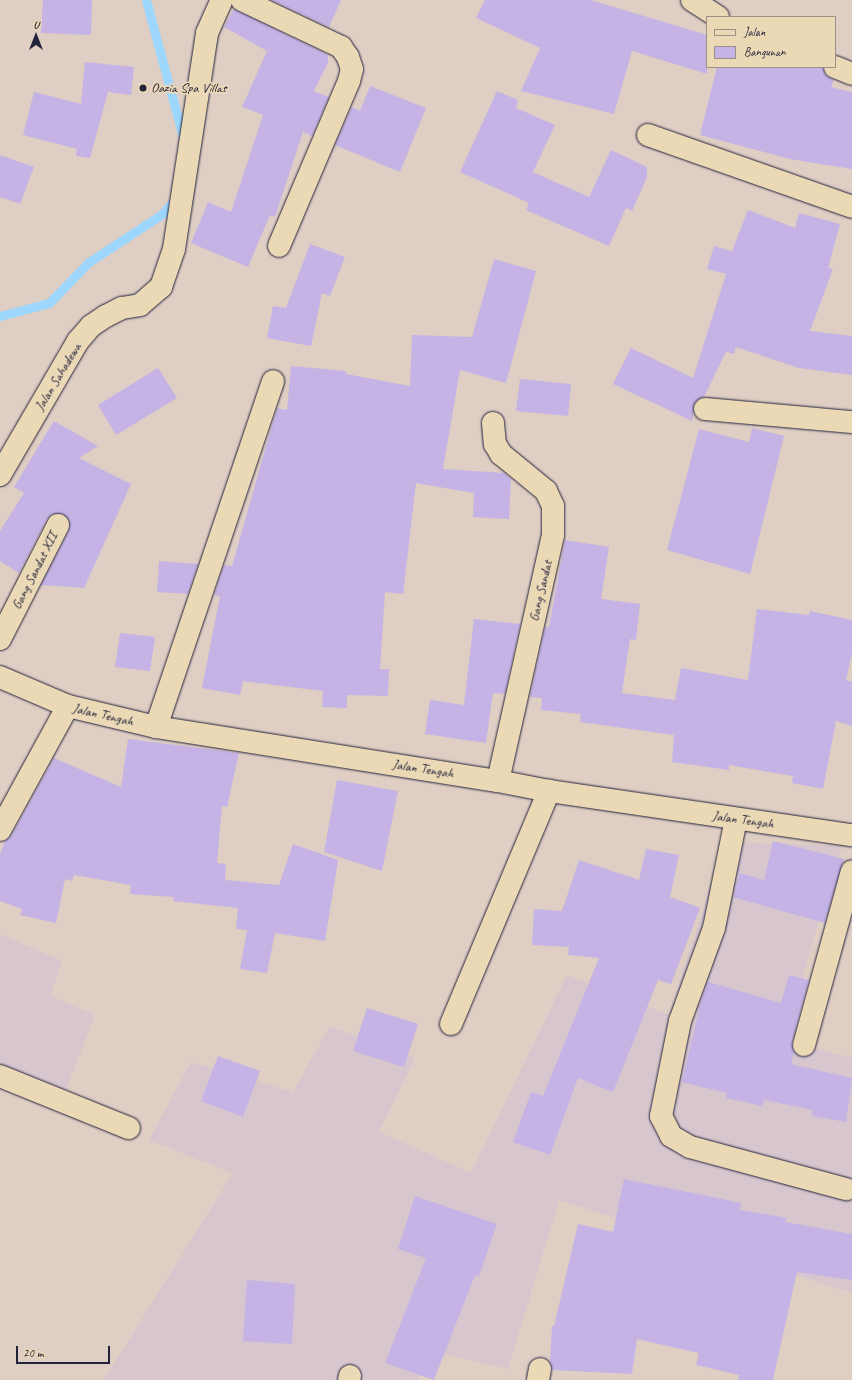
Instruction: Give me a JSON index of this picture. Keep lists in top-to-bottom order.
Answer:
{
  "streets": {
    "street": [
      "Jalan Sahadewa",
      "Gang Sandat XII",
      "Gang Sandat",
      "Jalan Tengah"
    ]
  },
  "crossings": [
    ["Gang Sandat", "Jalan Tengah"]
  ],
  "places": ["Oazia Spa Villas"],
  "legend": ["Jalan", "Bangunan"],
  "scale_bar": "20 m",
  "north": "top"
}
